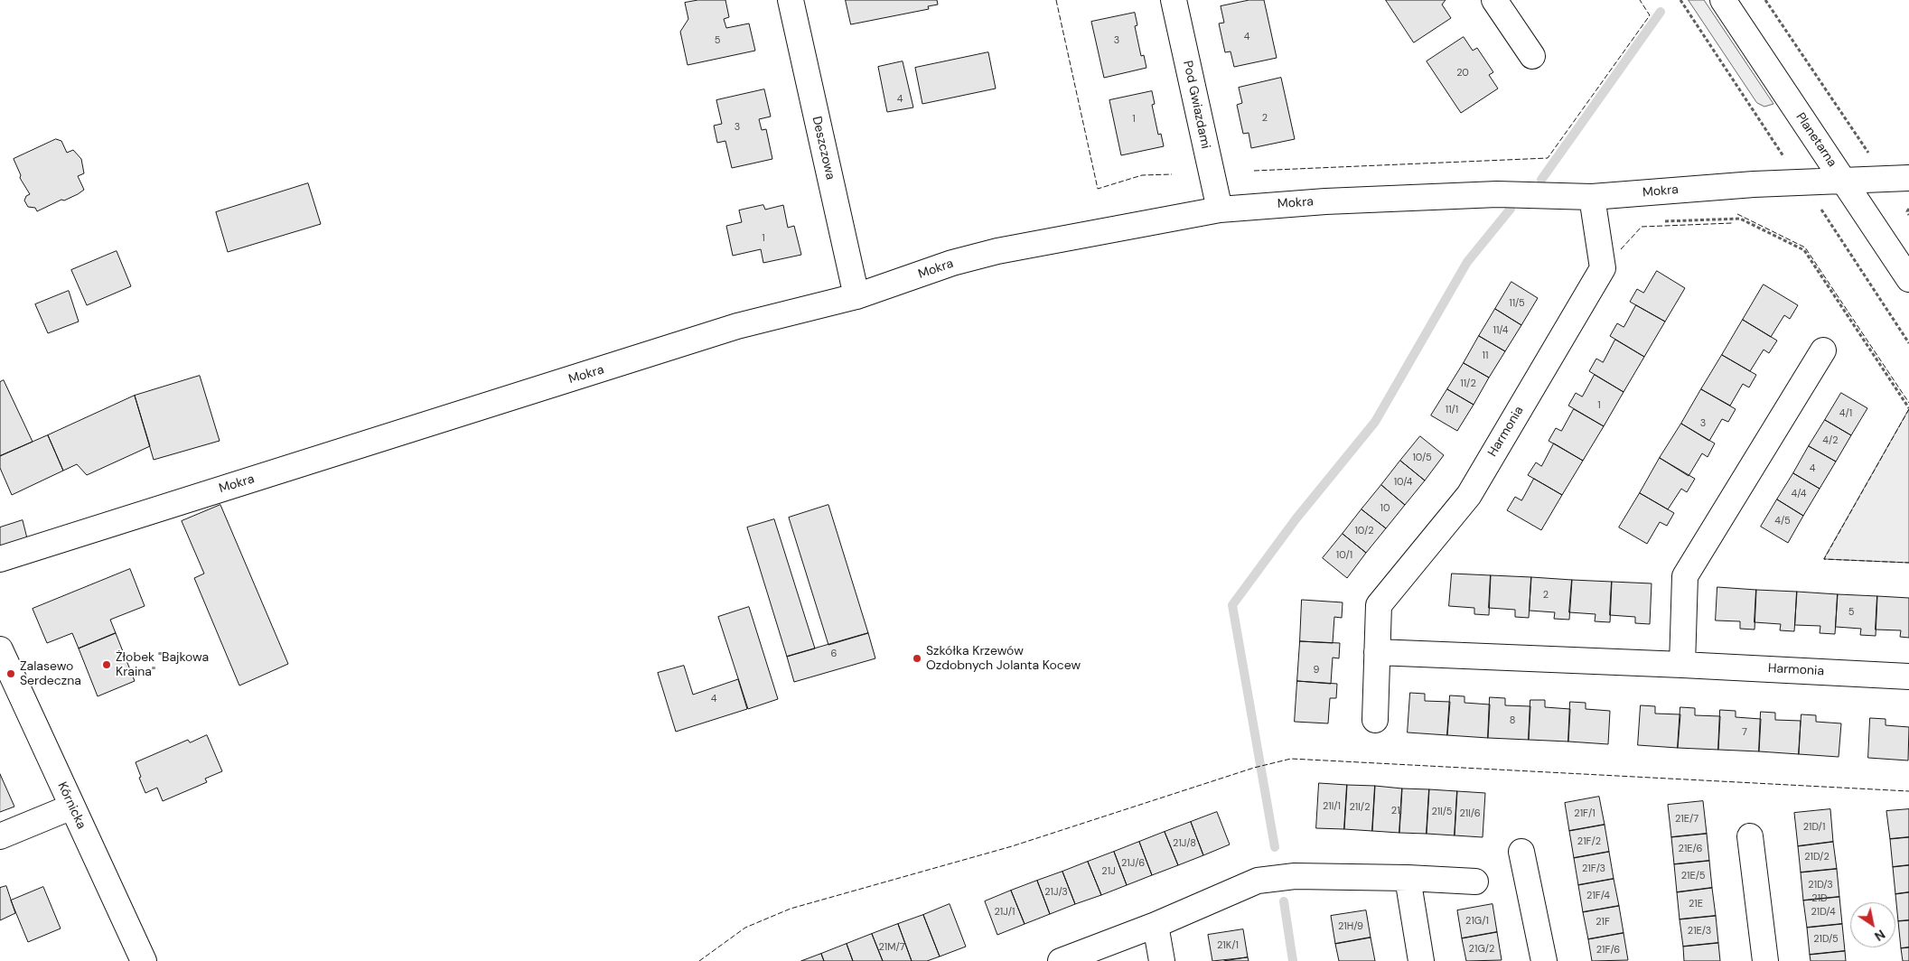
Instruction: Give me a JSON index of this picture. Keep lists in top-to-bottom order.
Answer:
{
  "streets": {
    "street": [
      "Pod Gwiazdami",
      "Planetarna",
      "Deszczowa",
      "Mokra",
      "Harmonia",
      "Kórnicka"
    ]
  },
  "crossings": [
    ["Pod Gwiazdami", "Mokra"],
    ["Planetarna", "Mokra"],
    ["Deszczowa", "Mokra"],
    ["Mokra", "Harmonia"]
  ],
  "places": ["Szkółka Krzewów Ozdobnych Jolanta Kocew", "Żłobek \"Bajkowa Kraina\"", "Zalasewo Serdeczna"],
  "house_numbers": [
    "4",
    "5",
    "3",
    "20",
    "4",
    "2",
    "1",
    "3",
    "1",
    "11/5",
    "11/4",
    "11",
    "11/2",
    "1",
    "11/1",
    "4/1",
    "3",
    "4/2",
    "10/5",
    "4",
    "10/4",
    "4/4",
    "10",
    "4/5",
    "10/2",
    "10/1",
    "2",
    "5",
    "6",
    "9",
    "4",
    "8",
    "7",
    "21I/1",
    "21I/2",
    "21I",
    "21I/5",
    "21I/6",
    "21F/1",
    "21E/7",
    "21D/1",
    "21F/2",
    "21J/8",
    "21E/6",
    "21D/2",
    "21J/6",
    "21F/3",
    "21J",
    "21E/5",
    "21D/3",
    "21J/3",
    "21F/4",
    "21D",
    "21E",
    "21J/1",
    "21D/4",
    "21G/1",
    "21F",
    "21H/9",
    "21E/3",
    "21D/5",
    "21K/1",
    "21M/7",
    "21G/2",
    "21F/6"
  ],
  "north": "bottom right"
}
